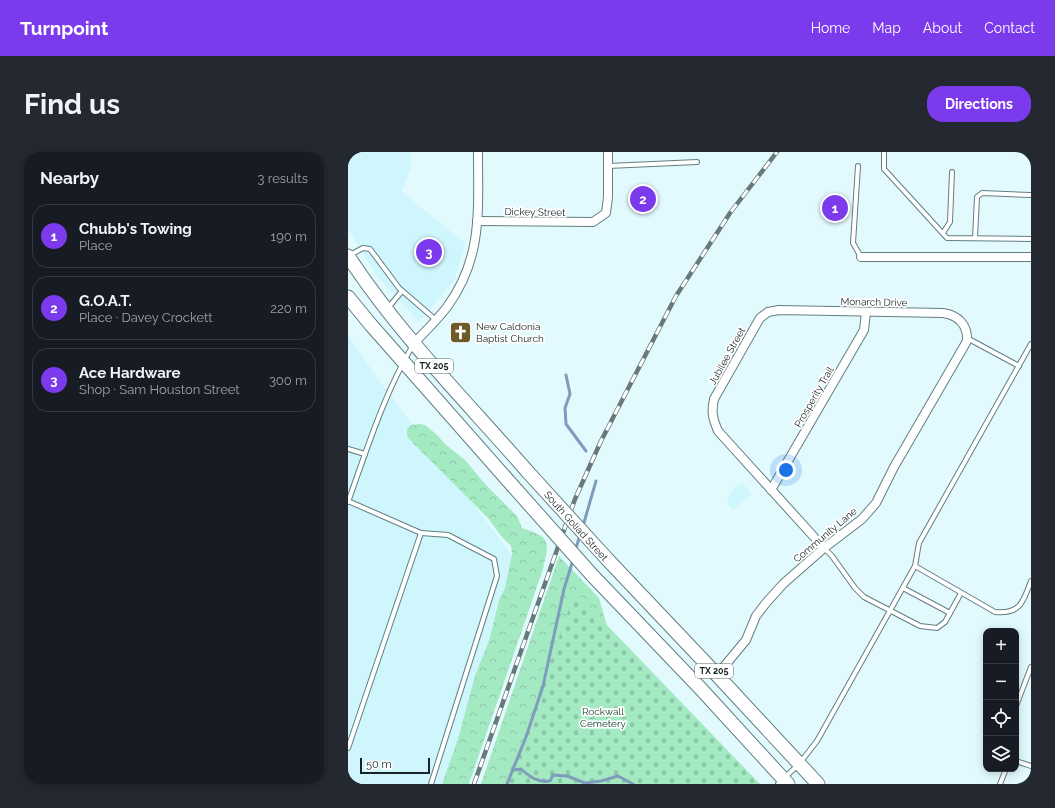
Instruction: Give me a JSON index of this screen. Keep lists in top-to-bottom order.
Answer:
{
  "streets": {
    "main road": ["TX 205", "South Goliad Street"],
    "street": [
      "Dickey Street",
      "Monarch Drive",
      "Jubilee Street",
      "Prosperity Trail",
      "Community Lane"
    ]
  },
  "crossings": [
    ["Monarch Drive", "Jubilee Street"],
    ["Monarch Drive", "Prosperity Trail"],
    ["Monarch Drive", "Community Lane"],
    ["Jubilee Street", "Prosperity Trail"],
    ["South Goliad Street", "Community Lane"]
  ],
  "parks": ["Rockwall Cemetery"],
  "places": {
    "church": ["New Caldonia Baptist Church"]
  },
  "scale_bar": "50 m",
  "page": {
    "header": "Turnpoint",
    "nav": [
      "Home",
      "Map",
      "About",
      "Contact"
    ],
    "buttons": "Directions",
    "title": "Find us",
    "heading": ["Nearby", "3 results"],
    "pins": ["2", "1", "3"],
    "list": [
      {
        "mark": "1",
        "name": "Chubb's Towing",
        "note": "Place",
        "value": "190 m"
      },
      {
        "mark": "2",
        "name": "G.O.A.T.",
        "note": "Place · Davey Crockett",
        "value": "220 m"
      },
      {
        "mark": "3",
        "name": "Ace Hardware",
        "note": "Shop · Sam Houston Street",
        "value": "300 m"
      }
    ],
    "map_buttons": ["+", "−"],
    "scale": "50 m"
  }
}
